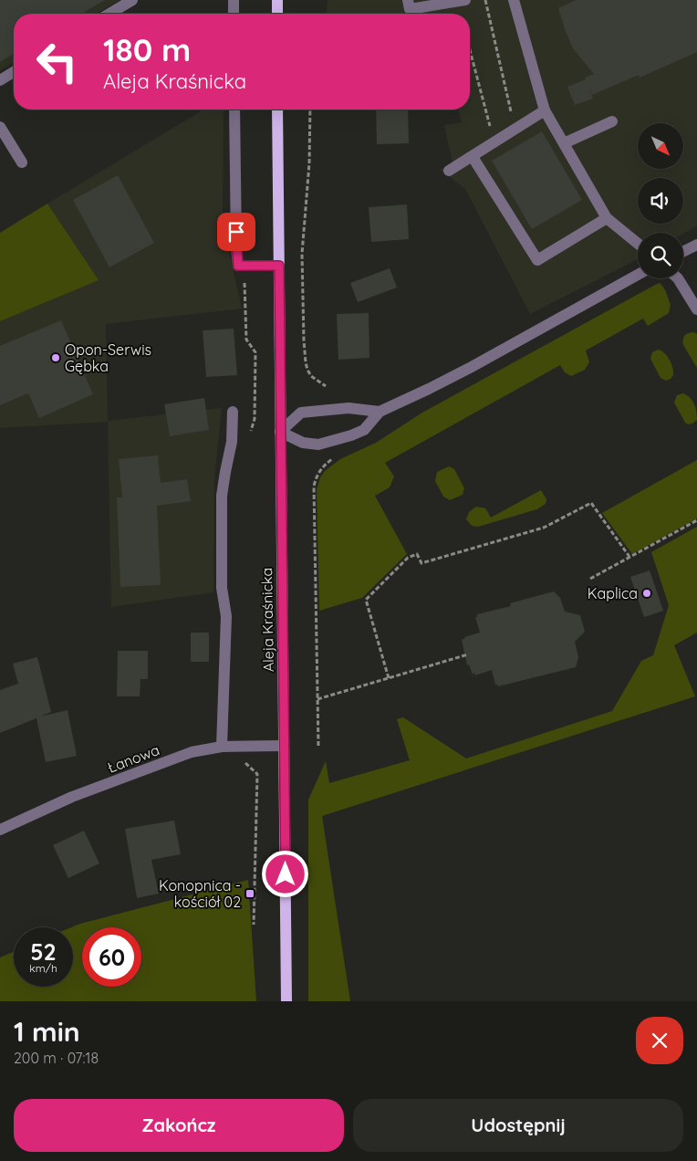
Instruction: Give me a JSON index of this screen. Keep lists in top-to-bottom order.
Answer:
{
  "streets": {
    "main road": ["Aleja Kraśnicka"],
    "street": ["Łanowa"]
  },
  "crossings": [
    ["Aleja Kraśnicka", "Łanowa"]
  ],
  "places": {
    "other": ["Opon-Serwis Gębka", "Kaplica"],
    "transit": ["Konopnica - kościół 02"]
  },
  "north": "bottom right",
  "page": {
    "turn": ["180 m", "Aleja Kraśnicka"],
    "speed": "52 km/h",
    "limit": "60",
    "heading": ["1 min", "200 m · 07:18"],
    "buttons": ["Zakończ", "Udostępnij"]
  }
}
